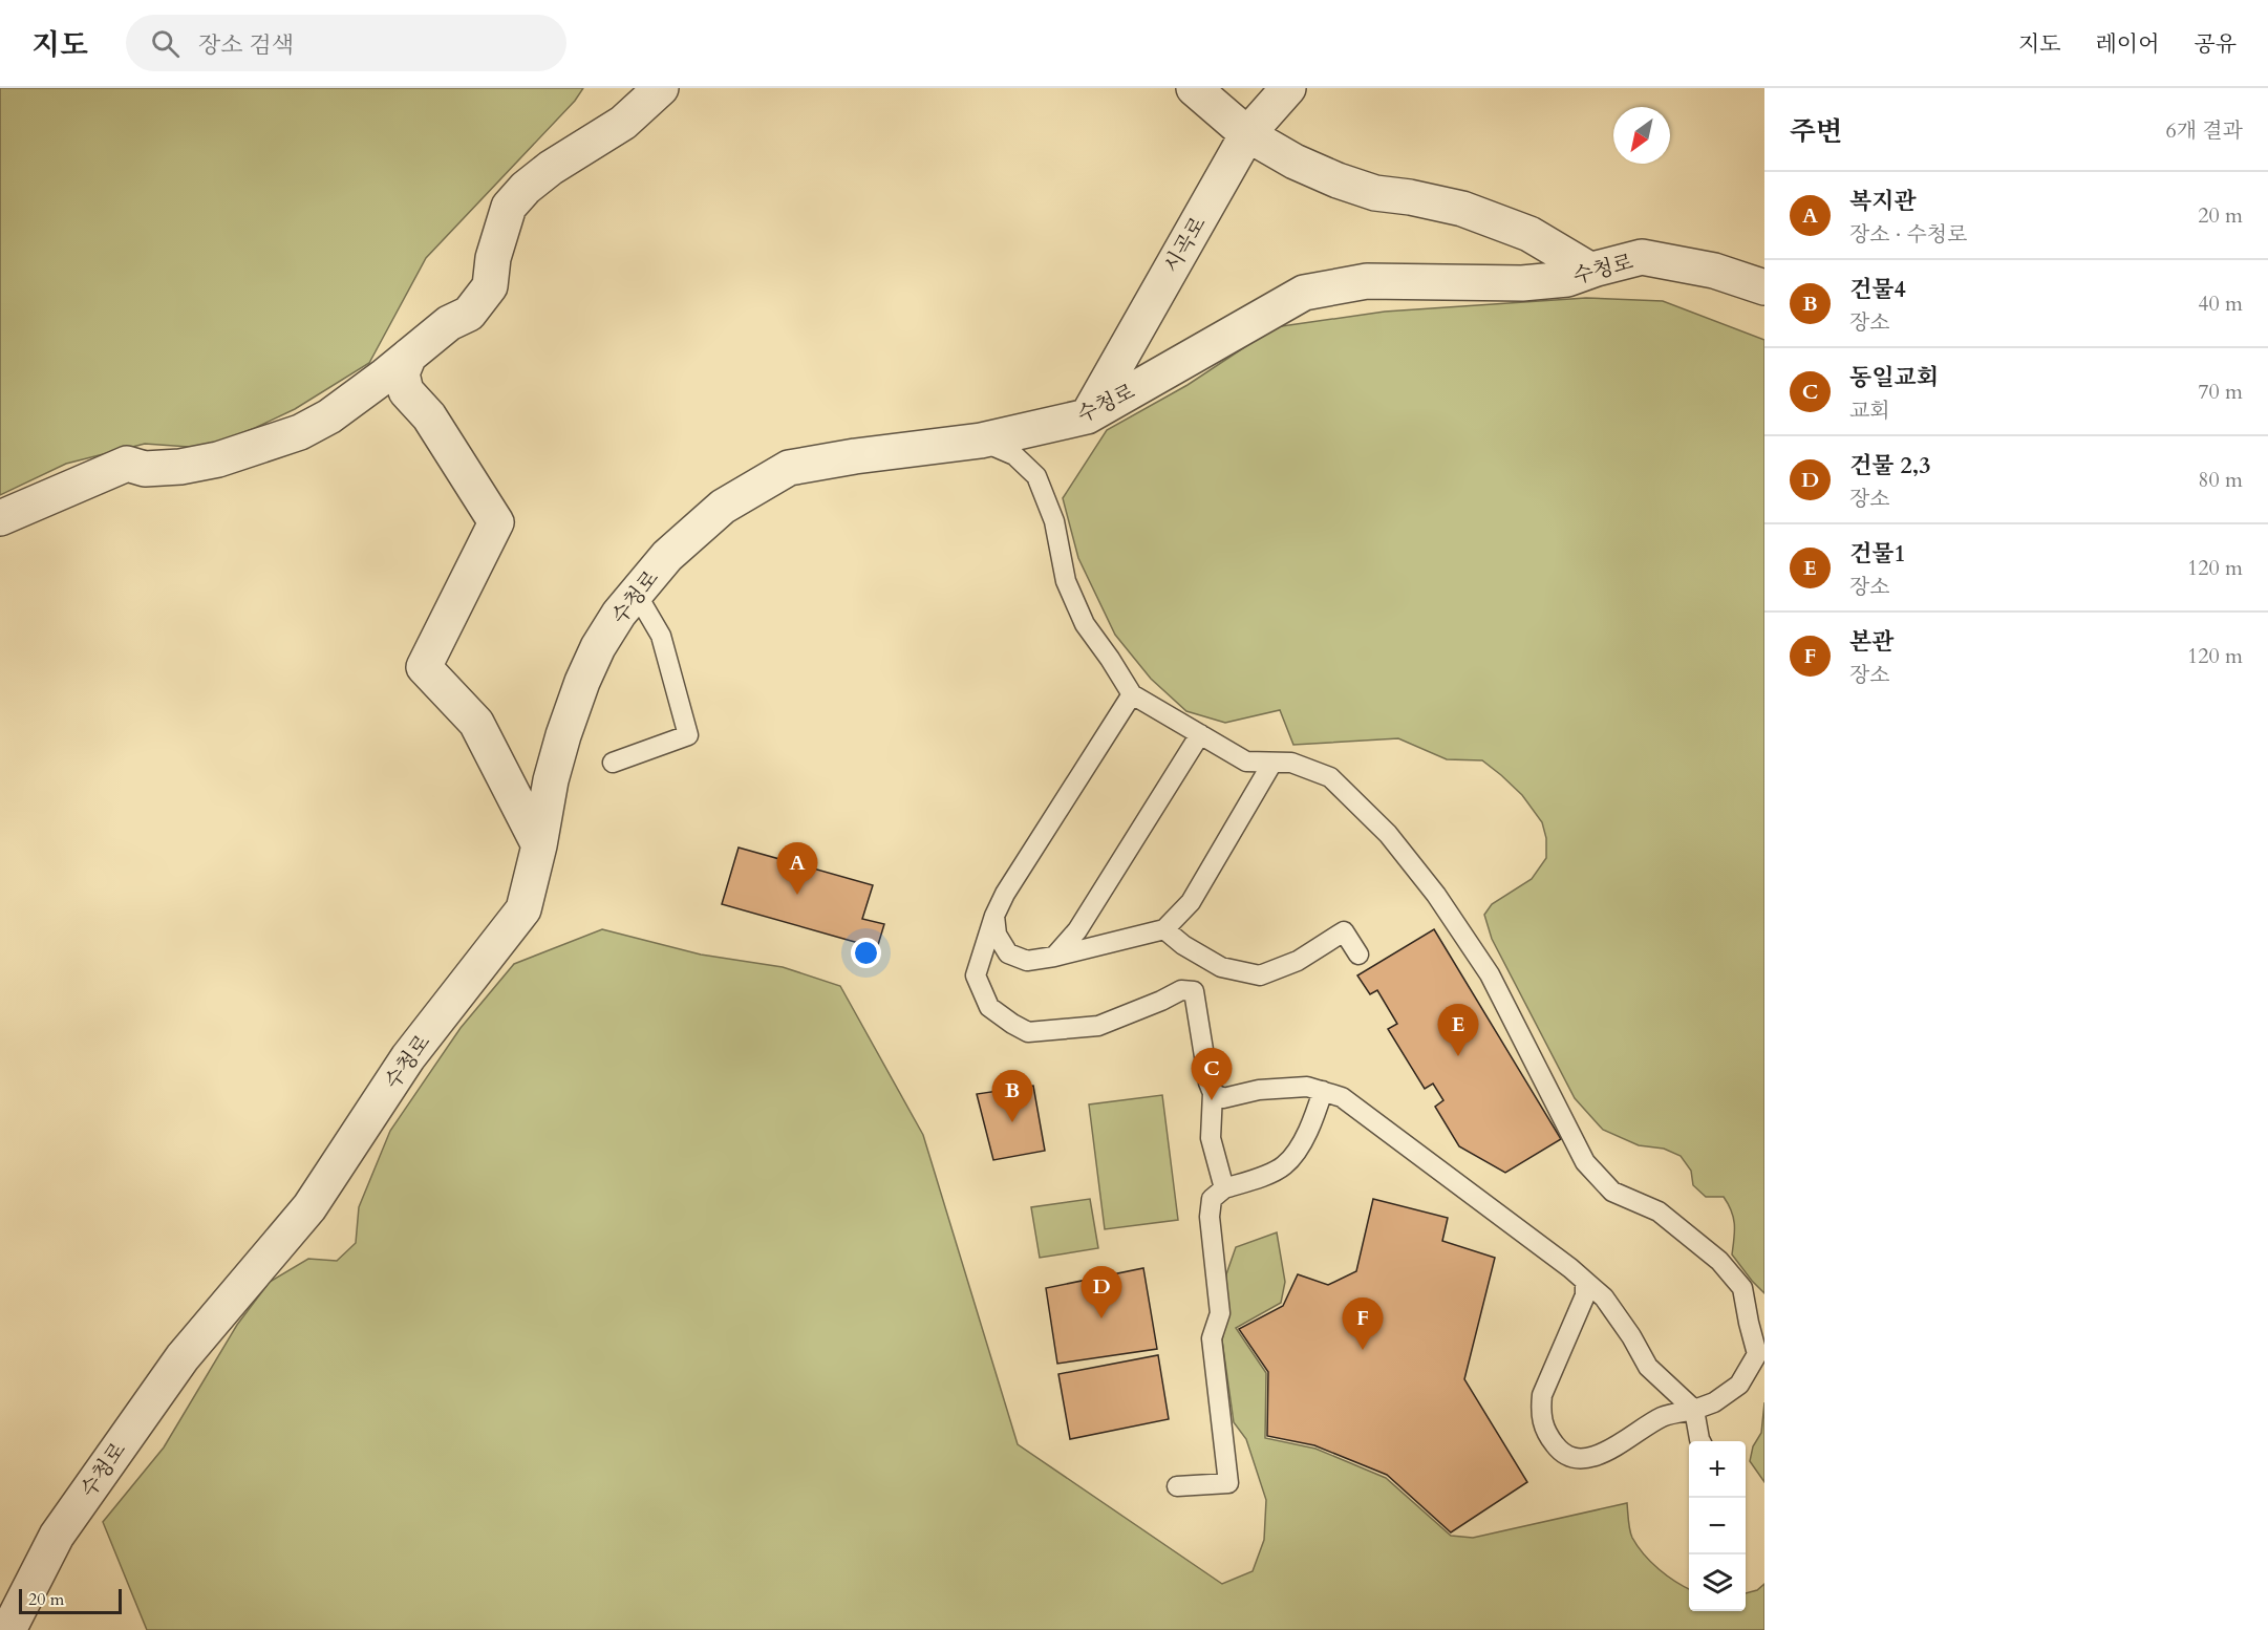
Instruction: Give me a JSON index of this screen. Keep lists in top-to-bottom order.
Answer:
{
  "streets": {
    "street": ["시곡로", "수청로"]
  },
  "crossings": [
    ["시곡로", "수청로"]
  ],
  "scale_bar": "20 m",
  "north": "bottom left",
  "page": {
    "header": "지도",
    "search": "장소 검색",
    "nav": ["지도", "레이어", "공유"],
    "heading": ["주변", "6개 결과"],
    "list": [
      {
        "mark": "A",
        "name": "복지관",
        "note": "장소 · 수청로",
        "value": "20 m"
      },
      {
        "mark": "B",
        "name": "건물4",
        "note": "장소",
        "value": "40 m"
      },
      {
        "mark": "C",
        "name": "동일교회",
        "note": "교회",
        "value": "70 m"
      },
      {
        "mark": "D",
        "name": "건물 2,3",
        "note": "장소",
        "value": "80 m"
      },
      {
        "mark": "E",
        "name": "건물1",
        "note": "장소",
        "value": "120 m"
      },
      {
        "mark": "F",
        "name": "본관",
        "note": "장소",
        "value": "120 m"
      }
    ],
    "pins": [
      "A",
      "E",
      "C",
      "B",
      "D",
      "F"
    ],
    "map_buttons": ["+", "−"],
    "scale": "20 m"
  }
}
